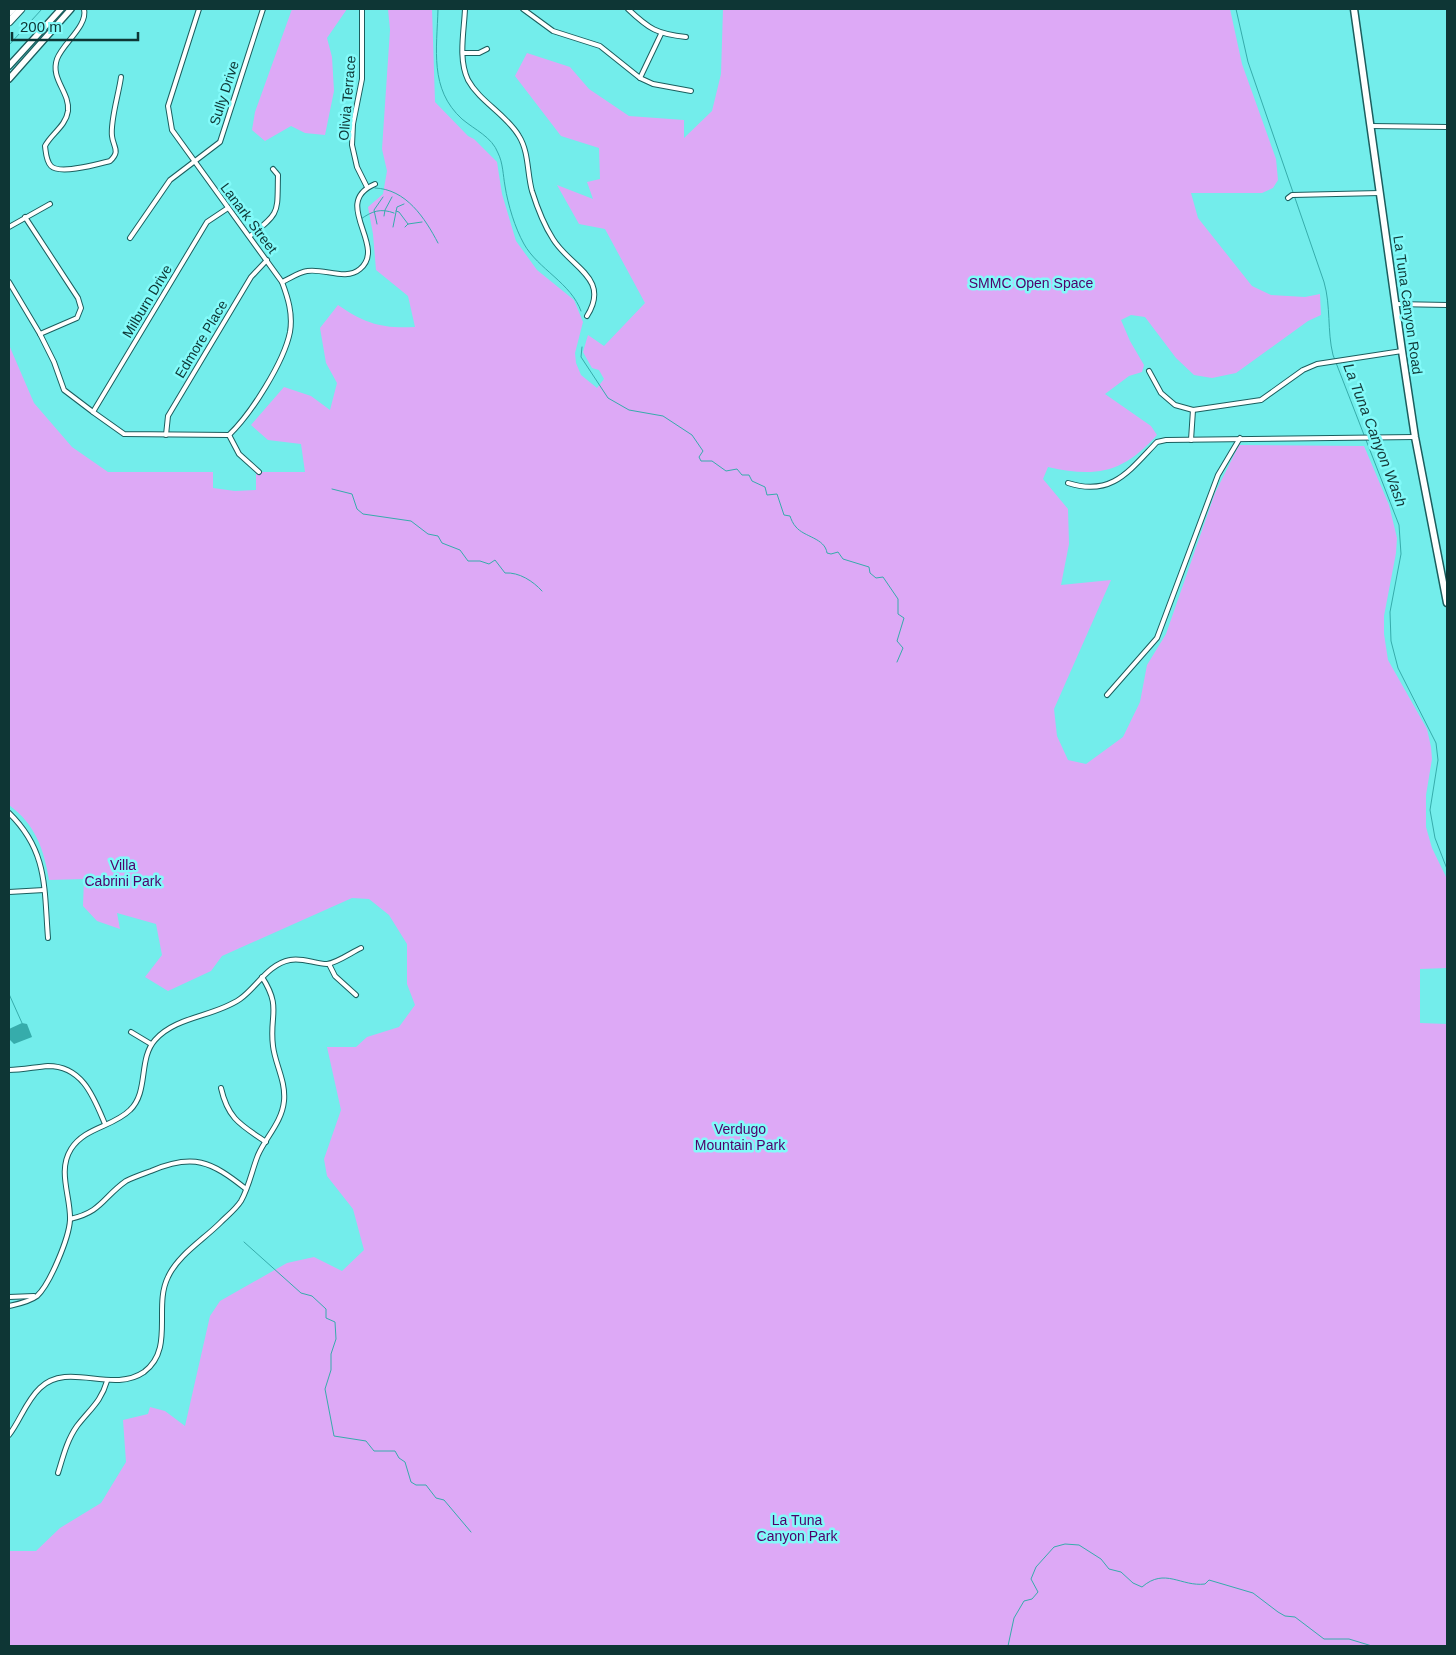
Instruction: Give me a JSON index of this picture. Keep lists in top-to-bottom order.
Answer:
{
  "streets": {
    "main road": ["La Tuna Canyon Road"],
    "street": [
      "Sully Drive",
      "Olivia Terrace",
      "Lanark Street",
      "Milburn Drive",
      "Edmore Place"
    ]
  },
  "crossings": [
    ["Sully Drive", "Lanark Street"],
    ["Lanark Street", "Milburn Drive"],
    ["Lanark Street", "Edmore Place"]
  ],
  "water": ["La Tuna Canyon Wash"],
  "parks": [
    "SMMC Open Space",
    "Villa Cabrini Park",
    "Verdugo Mountain Park",
    "La Tuna Canyon Park"
  ],
  "scale_bar": "200 m"
}
